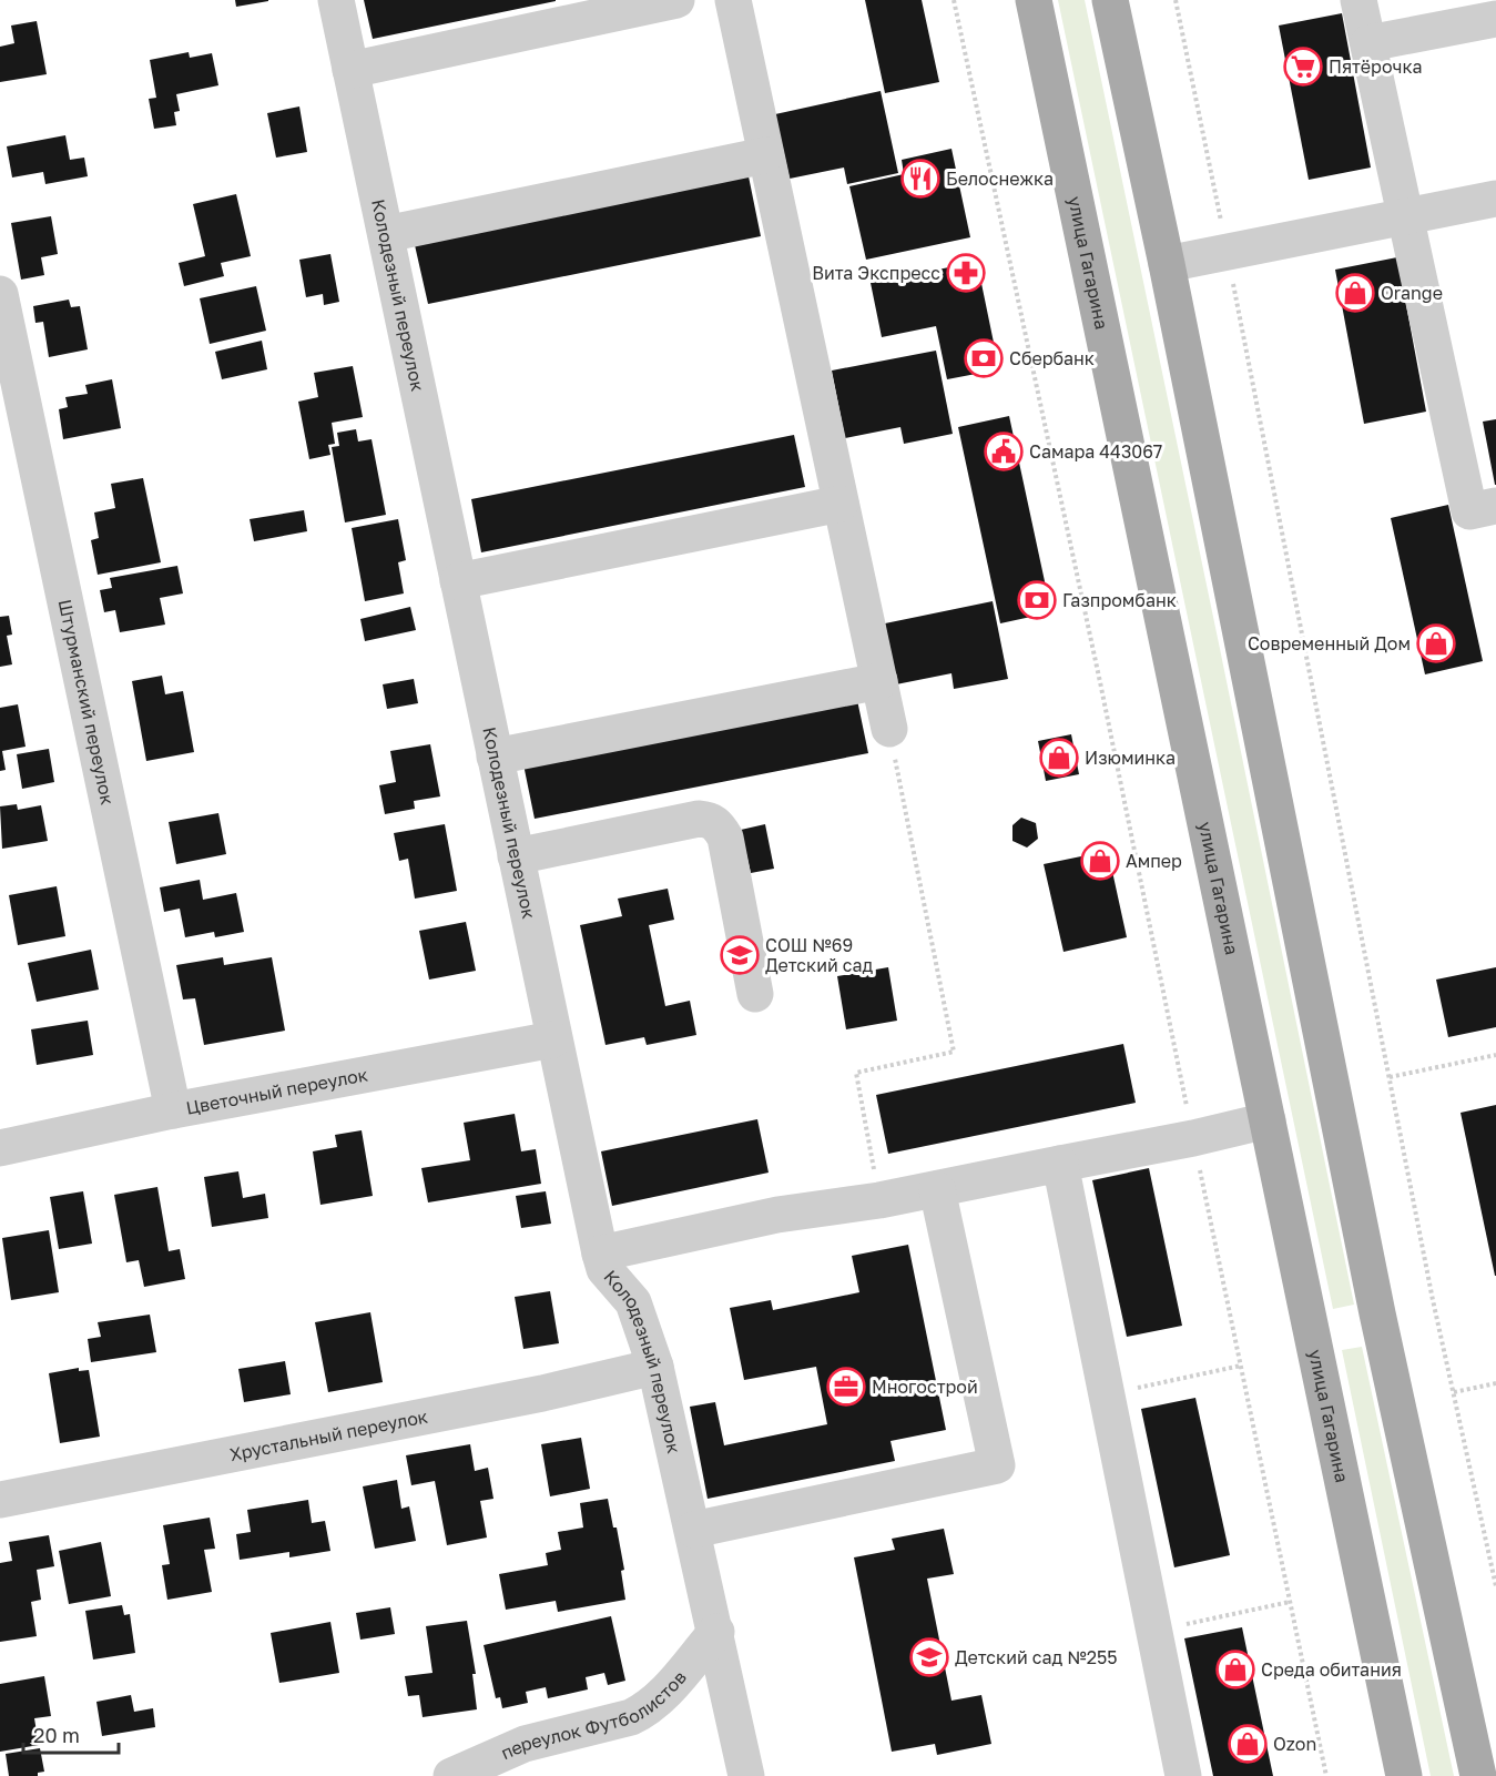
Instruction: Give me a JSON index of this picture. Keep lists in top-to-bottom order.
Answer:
{
  "streets": {
    "main road": ["улица Гагарина"],
    "street": [
      "Колодезный переулок",
      "Штурманский переулок",
      "Цветочный переулок",
      "Хрустальный переулок",
      "переулок Футболистов"
    ]
  },
  "crossings": [
    ["Колодезный переулок", "Цветочный переулок"],
    ["Колодезный переулок", "Хрустальный переулок"],
    ["Колодезный переулок", "переулок Футболистов"],
    ["Штурманский переулок", "Цветочный переулок"]
  ],
  "places": {
    "supermarket": ["Пятёрочка"],
    "restaurant": ["Белоснежка"],
    "pharmacy": ["Вита Экспресс"],
    "shop": [
      "Orange",
      "Современный Дом",
      "Изюминка",
      "Ампер",
      "Среда обитания",
      "Ozon"
    ],
    "bank": ["Сбербанк", "Газпромбанк"],
    "public building": ["Самара 443067"],
    "school or university": ["СОШ №69 Детский сад", "Детский сад №255"],
    "office": ["Многострой"]
  },
  "scale_bar": "20 m"
}
